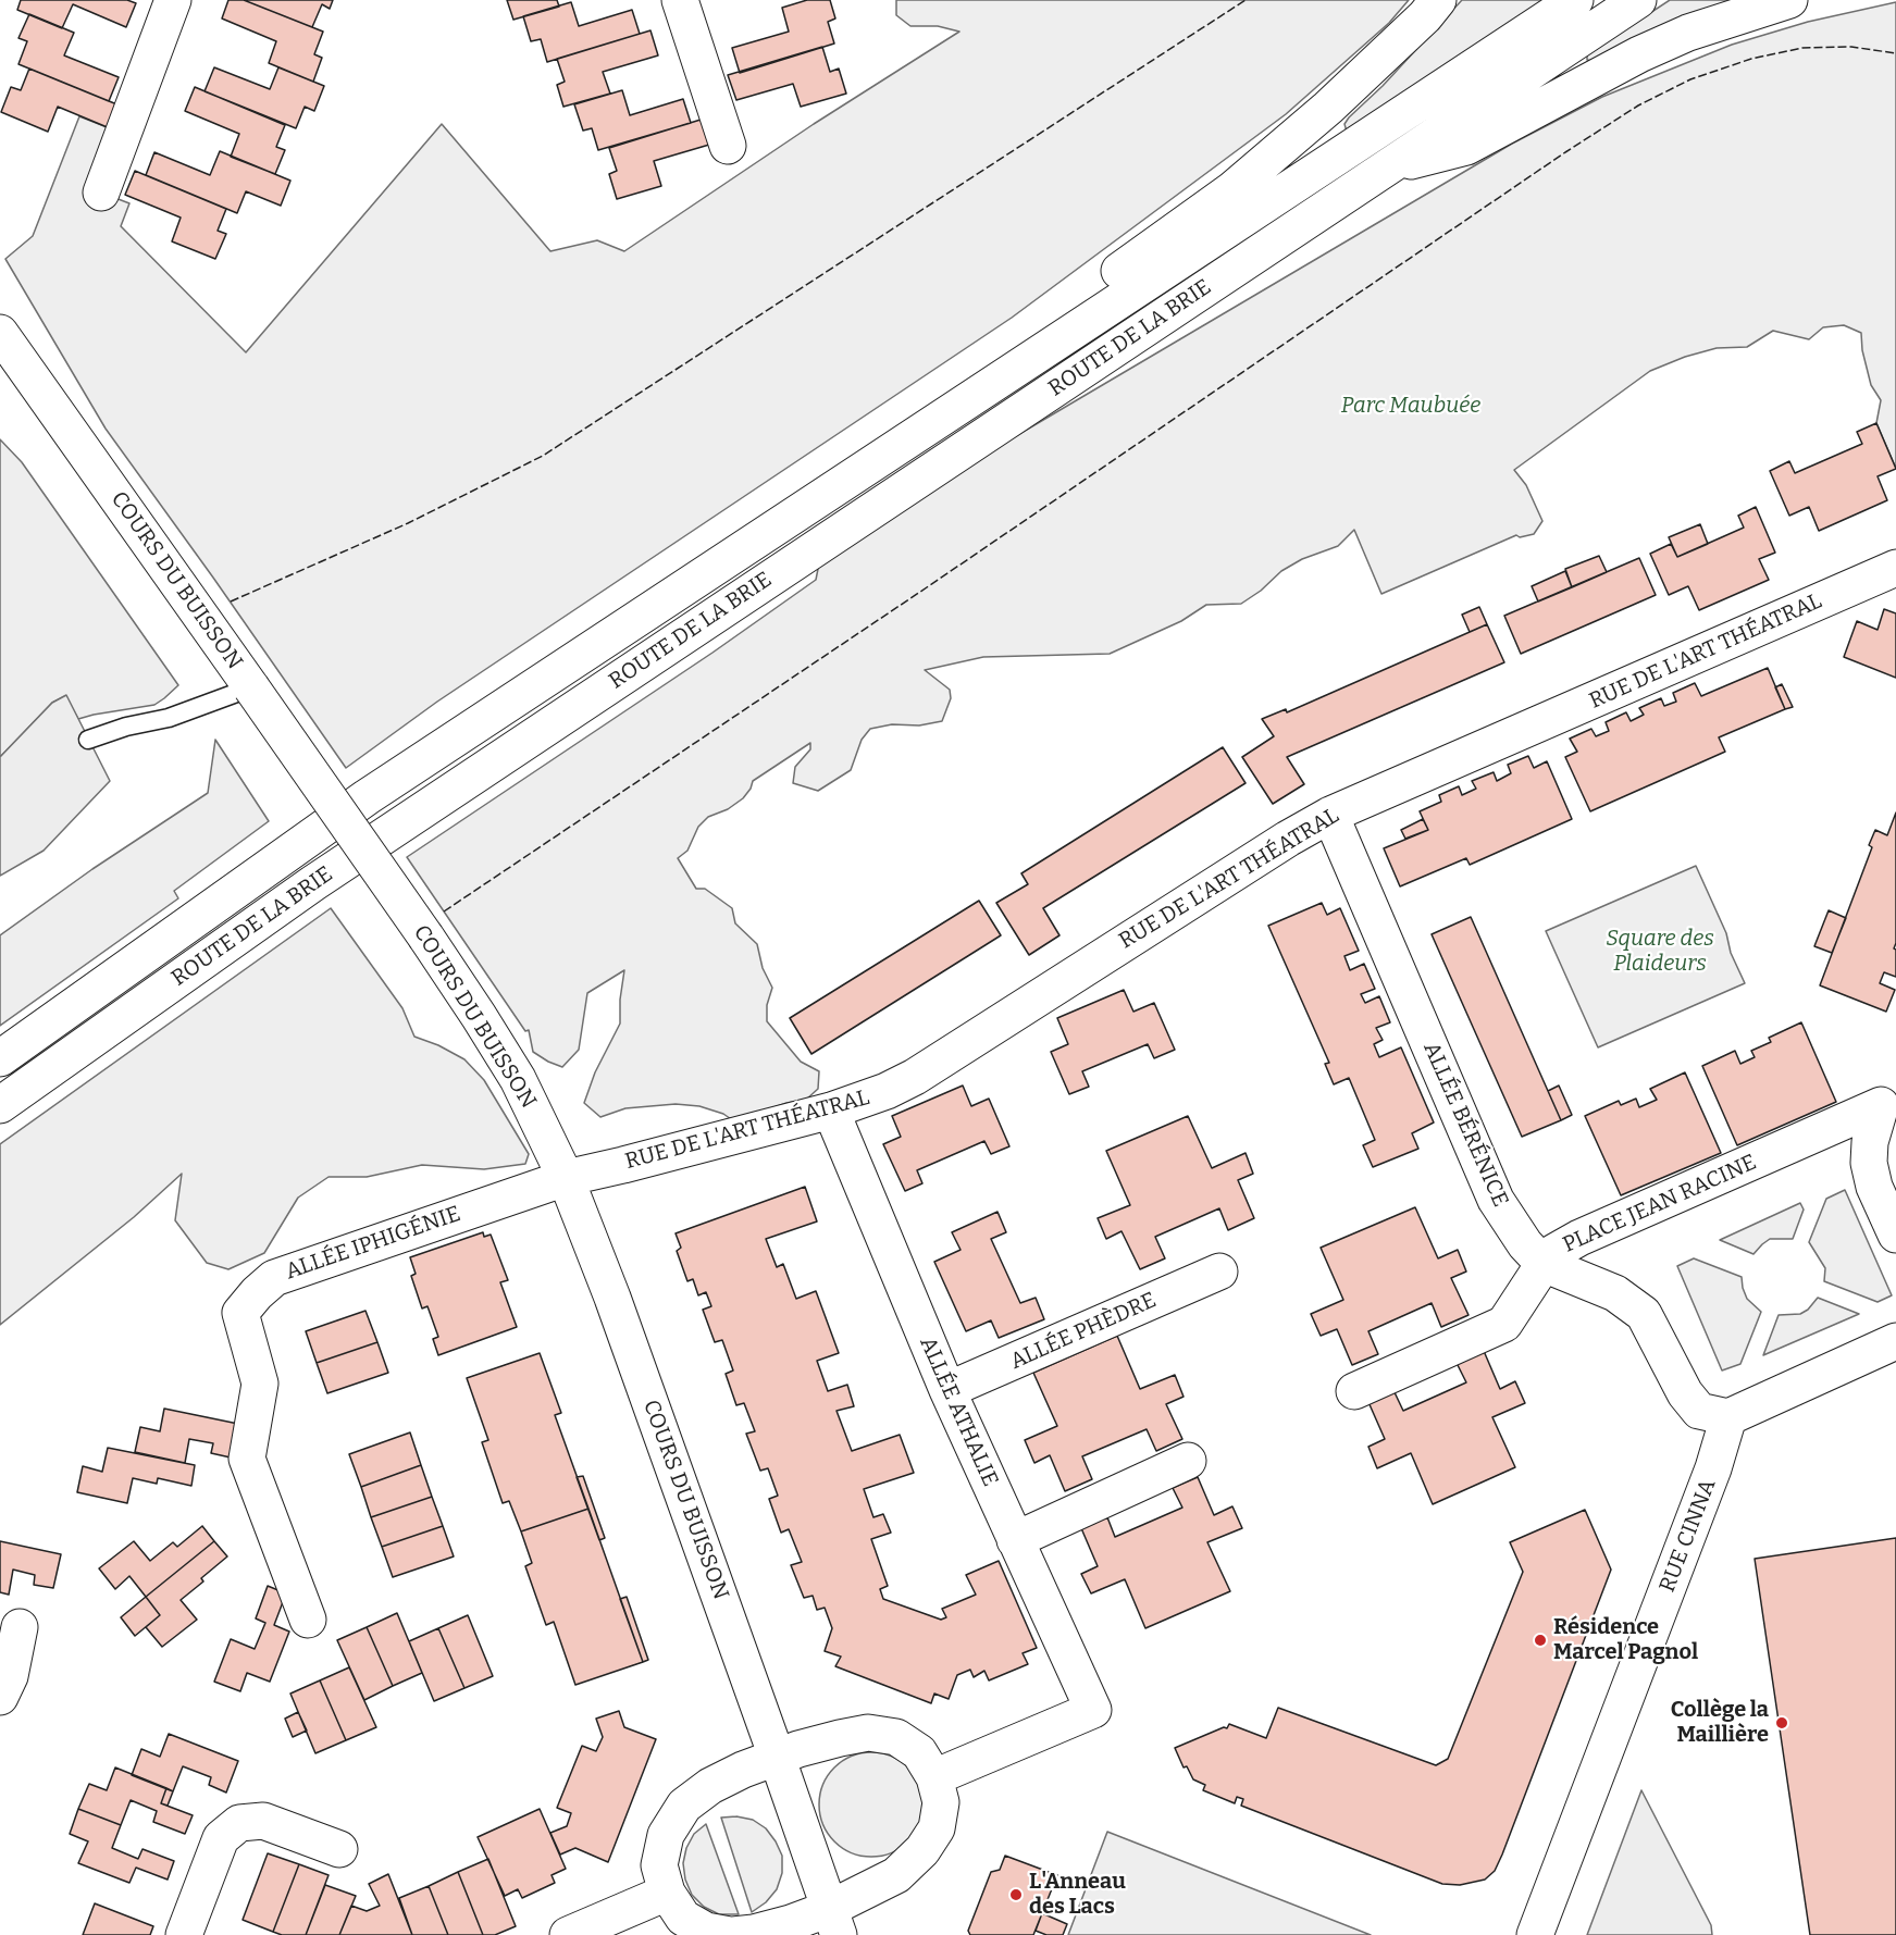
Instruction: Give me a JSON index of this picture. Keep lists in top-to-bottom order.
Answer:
{
  "streets": {
    "main road": [
      "ROUTE DE LA BRIE",
      "COURS DU BUISSON",
      "RUE DE L'ART THÉATRAL",
      "ALLÉE BÉRÉNICE",
      "PLACE JEAN RACINE",
      "ALLÉE IPHIGÉNIE",
      "ALLÉE PHÈDRE",
      "ALLÉE ATHALIE",
      "RUE CINNA"
    ]
  },
  "crossings": [
    ["COURS DU BUISSON", "RUE DE L'ART THÉATRAL"],
    ["COURS DU BUISSON", "ALLÉE IPHIGÉNIE"],
    ["RUE DE L'ART THÉATRAL", "ALLÉE BÉRÉNICE"],
    ["RUE DE L'ART THÉATRAL", "ALLÉE IPHIGÉNIE"],
    ["RUE DE L'ART THÉATRAL", "ALLÉE ATHALIE"],
    ["ALLÉE BÉRÉNICE", "RUE CINNA"],
    ["ALLÉE PHÈDRE", "ALLÉE ATHALIE"]
  ],
  "parks": ["Parc Maubuée", "Square des Plaideurs"],
  "places": ["Résidence Marcel Pagnol", "Collège la Maillière", "L'Anneau des Lacs"]
}
